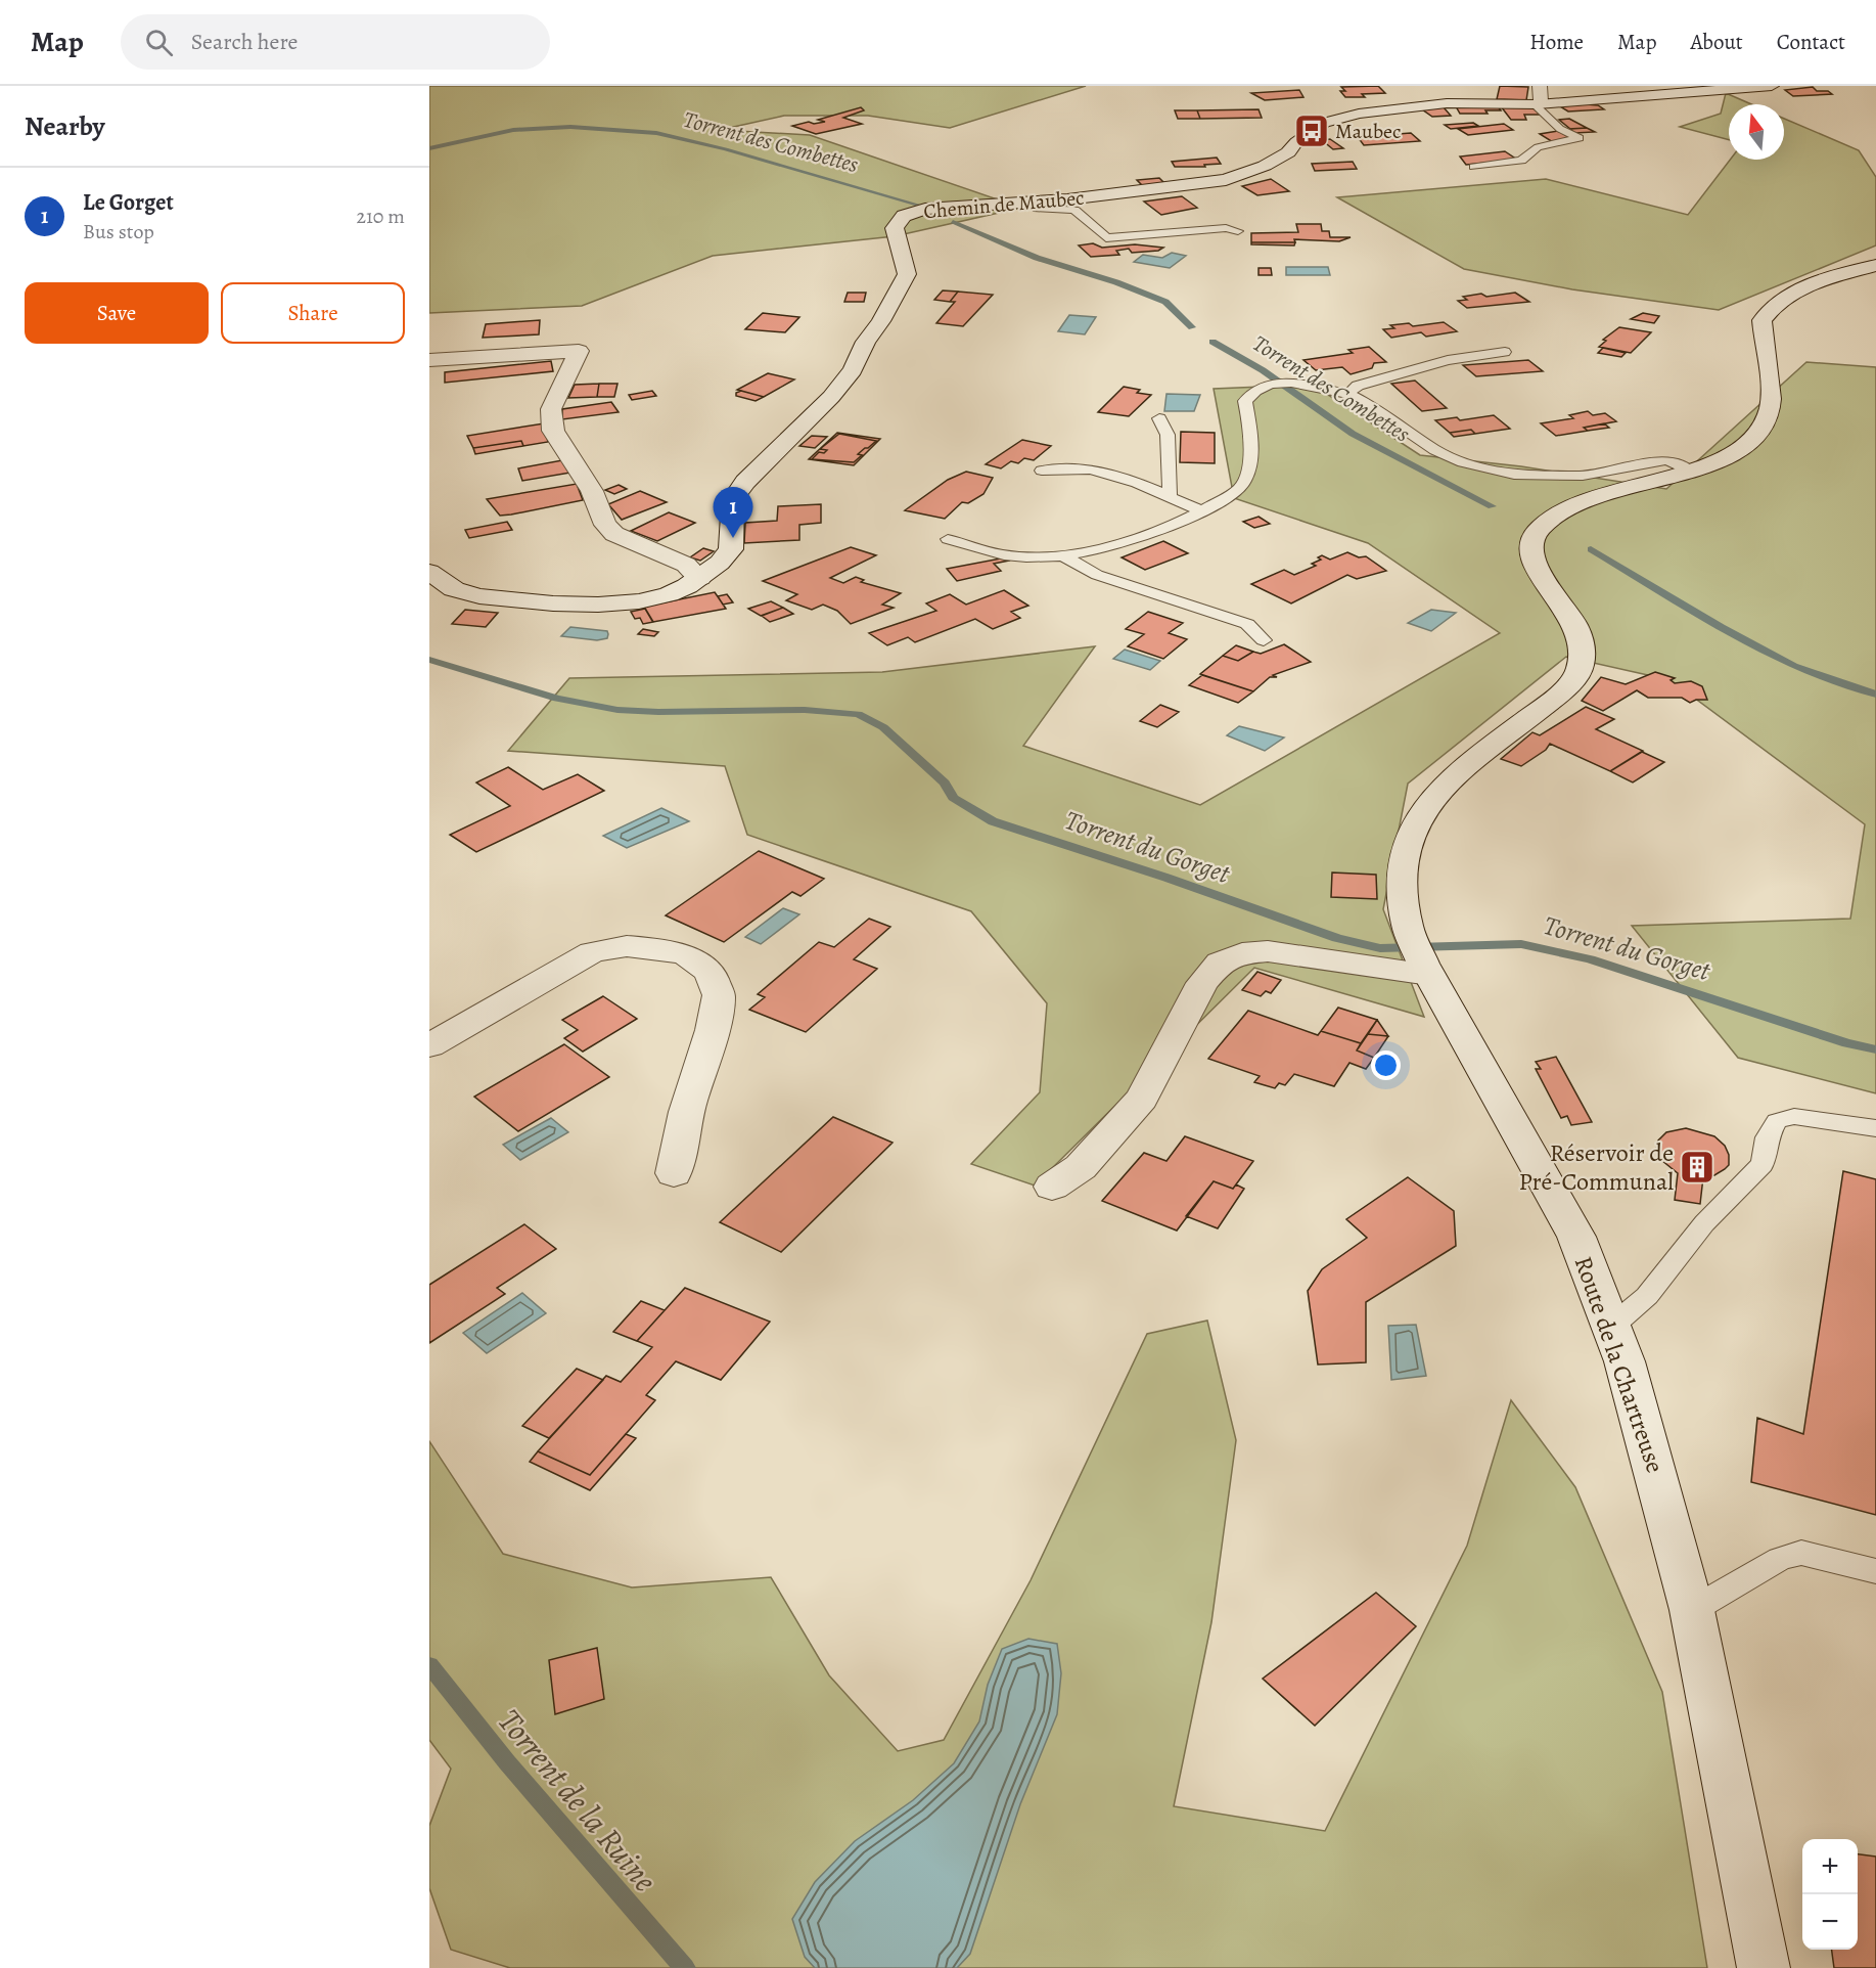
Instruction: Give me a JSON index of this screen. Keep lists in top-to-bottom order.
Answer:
{
  "streets": {
    "street": ["Chemin de Maubec", "Route de la Chartreuse"]
  },
  "water": ["Torrent des Combettes", "Torrent du Gorget", "Torrent de la Ruine"],
  "places": {
    "bus stop": ["Maubec"],
    "building": ["Réservoir de Pré-Communal"]
  },
  "north": "top",
  "page": {
    "header": "Map",
    "search": "Search here",
    "nav": [
      "Home",
      "Map",
      "About",
      "Contact"
    ],
    "heading": "Nearby",
    "list": [
      {
        "mark": "1",
        "name": "Le Gorget",
        "note": "Bus stop",
        "value": "210 m"
      }
    ],
    "buttons": ["Save", "Share"],
    "pins": "1",
    "map_buttons": ["+", "−"]
  }
}
